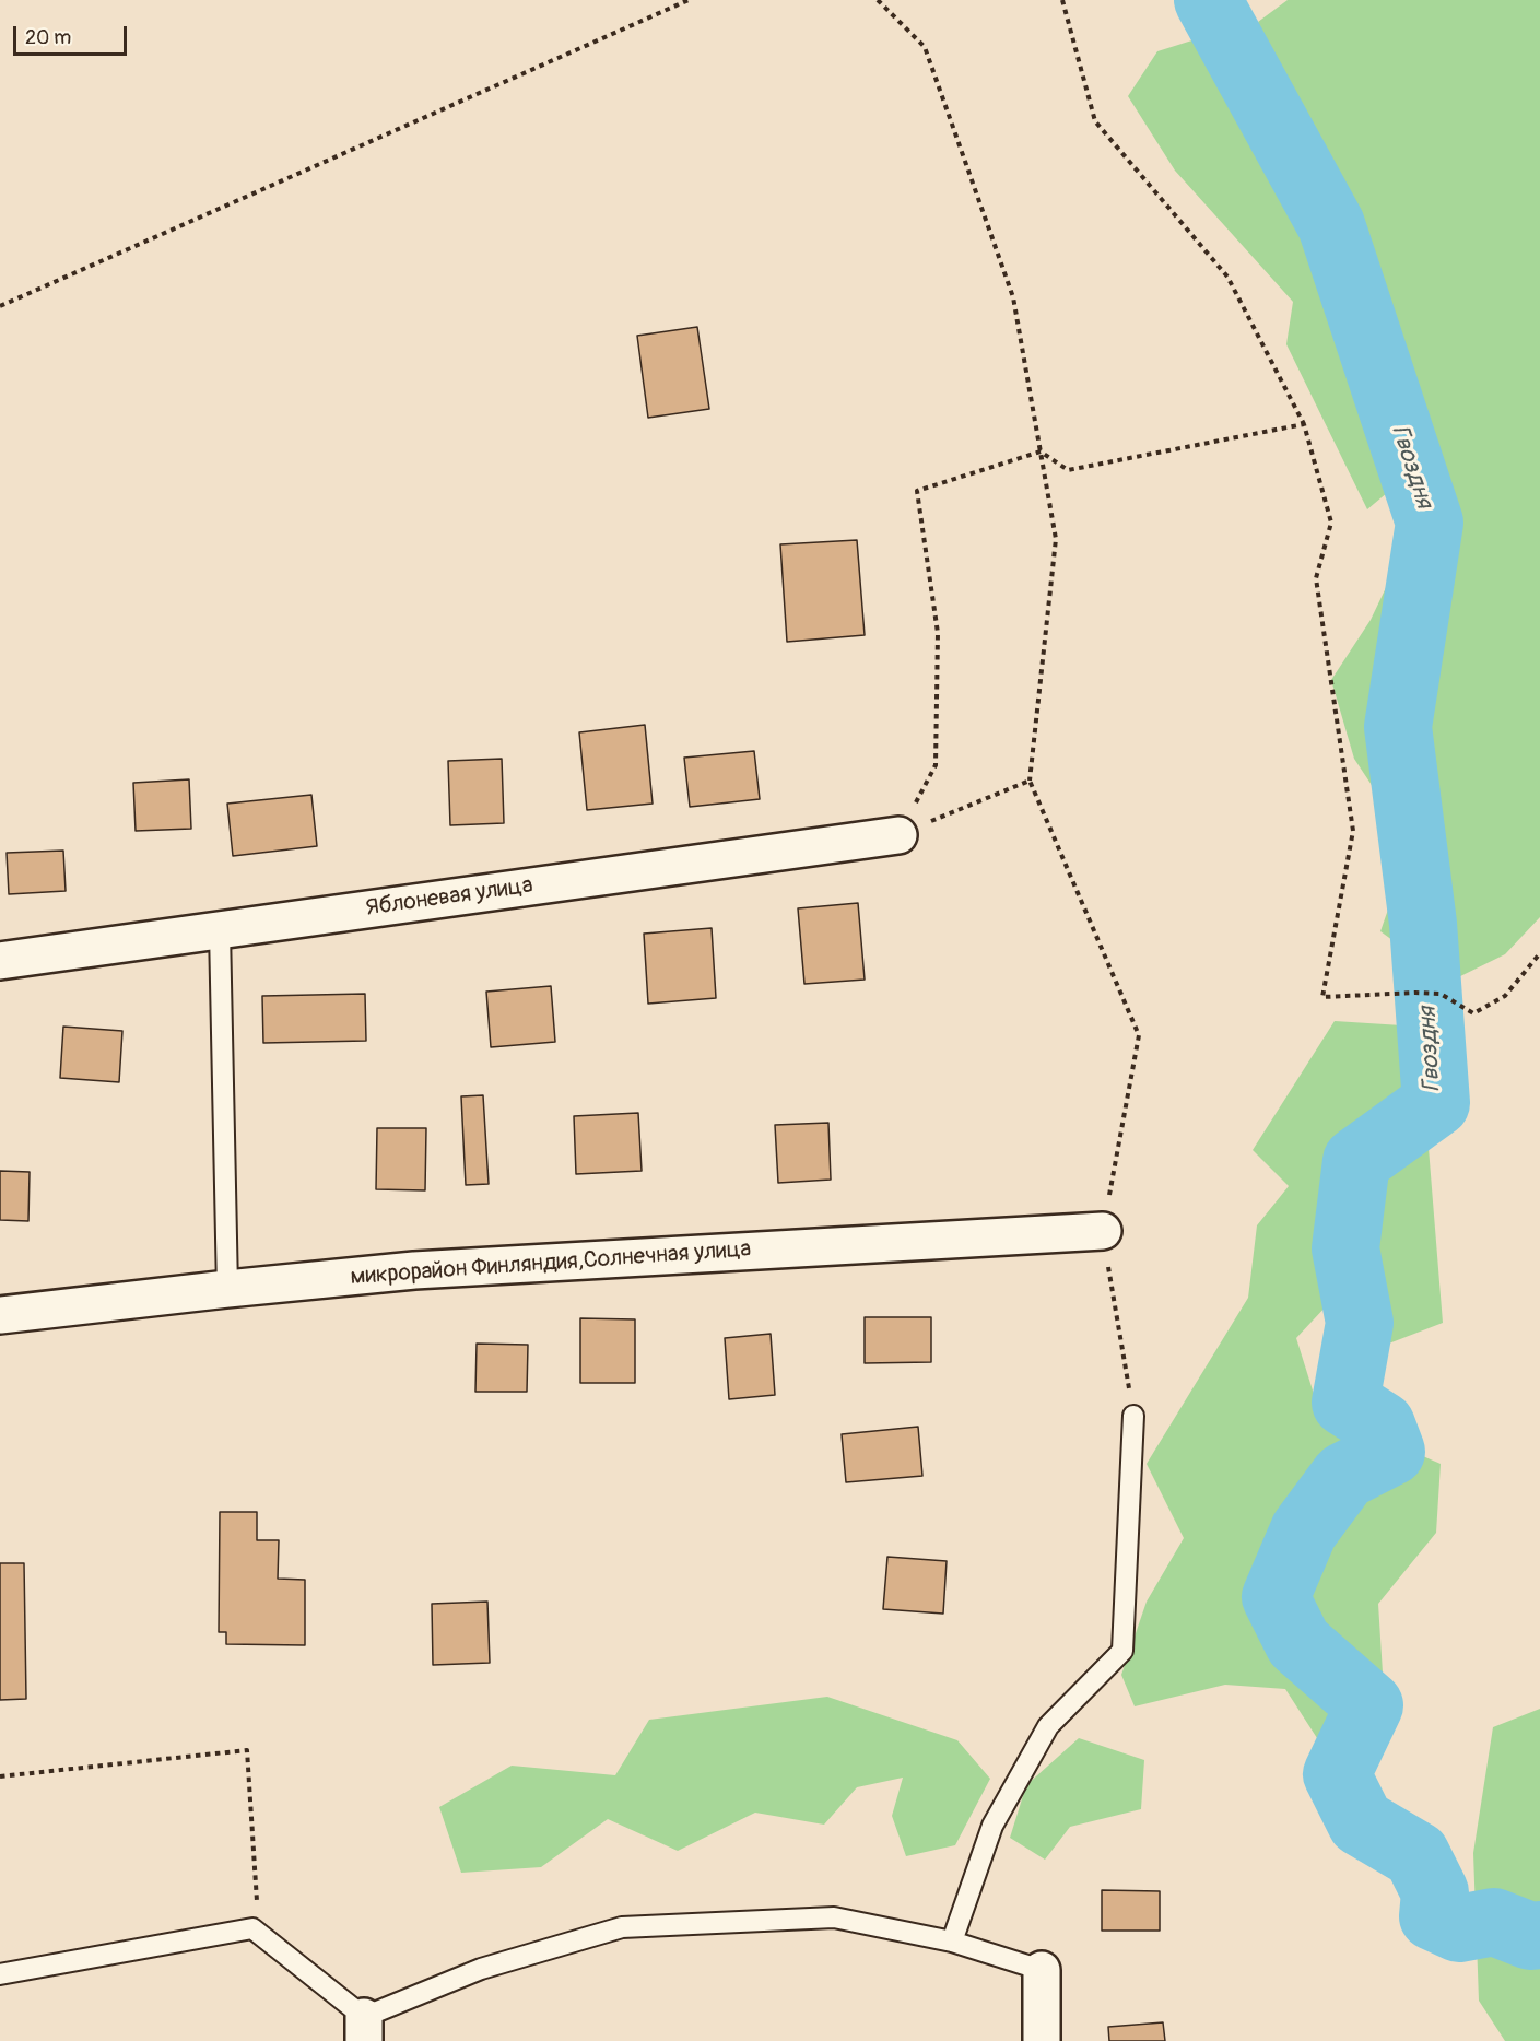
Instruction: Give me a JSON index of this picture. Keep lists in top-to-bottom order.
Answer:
{
  "streets": {
    "street": ["Яблоневая улица", "микрорайон Финляндия,Солнечная улица"]
  },
  "water": ["Гвоздня"],
  "scale_bar": "20 m"
}
